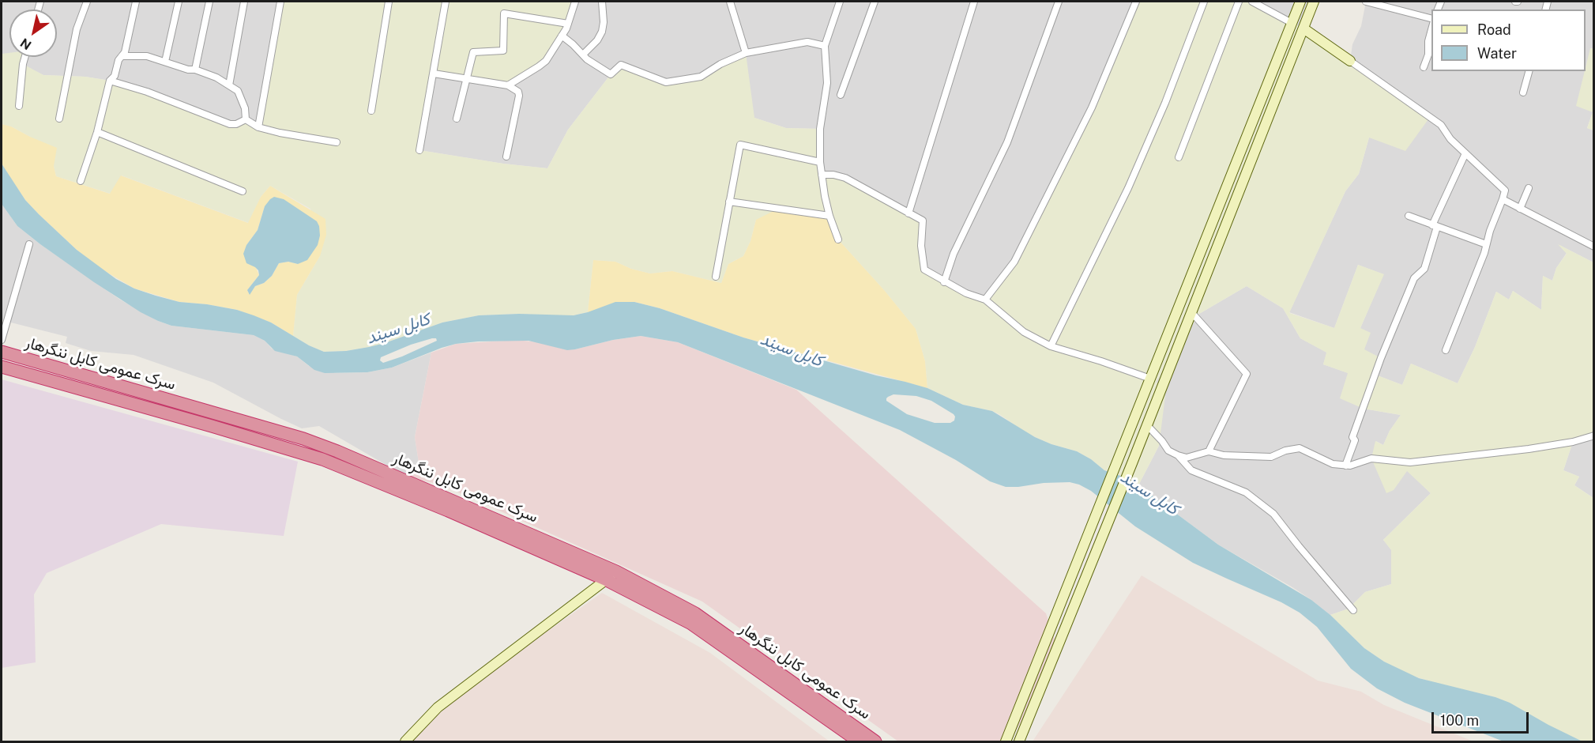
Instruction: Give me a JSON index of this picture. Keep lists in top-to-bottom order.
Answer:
{
  "streets": {
    "highway": ["سرک عمومی کابل ننگرهار"]
  },
  "water": ["کابل سيند"],
  "legend": ["Road", "Water"],
  "scale_bar": "100 m",
  "north": "bottom left"
}
